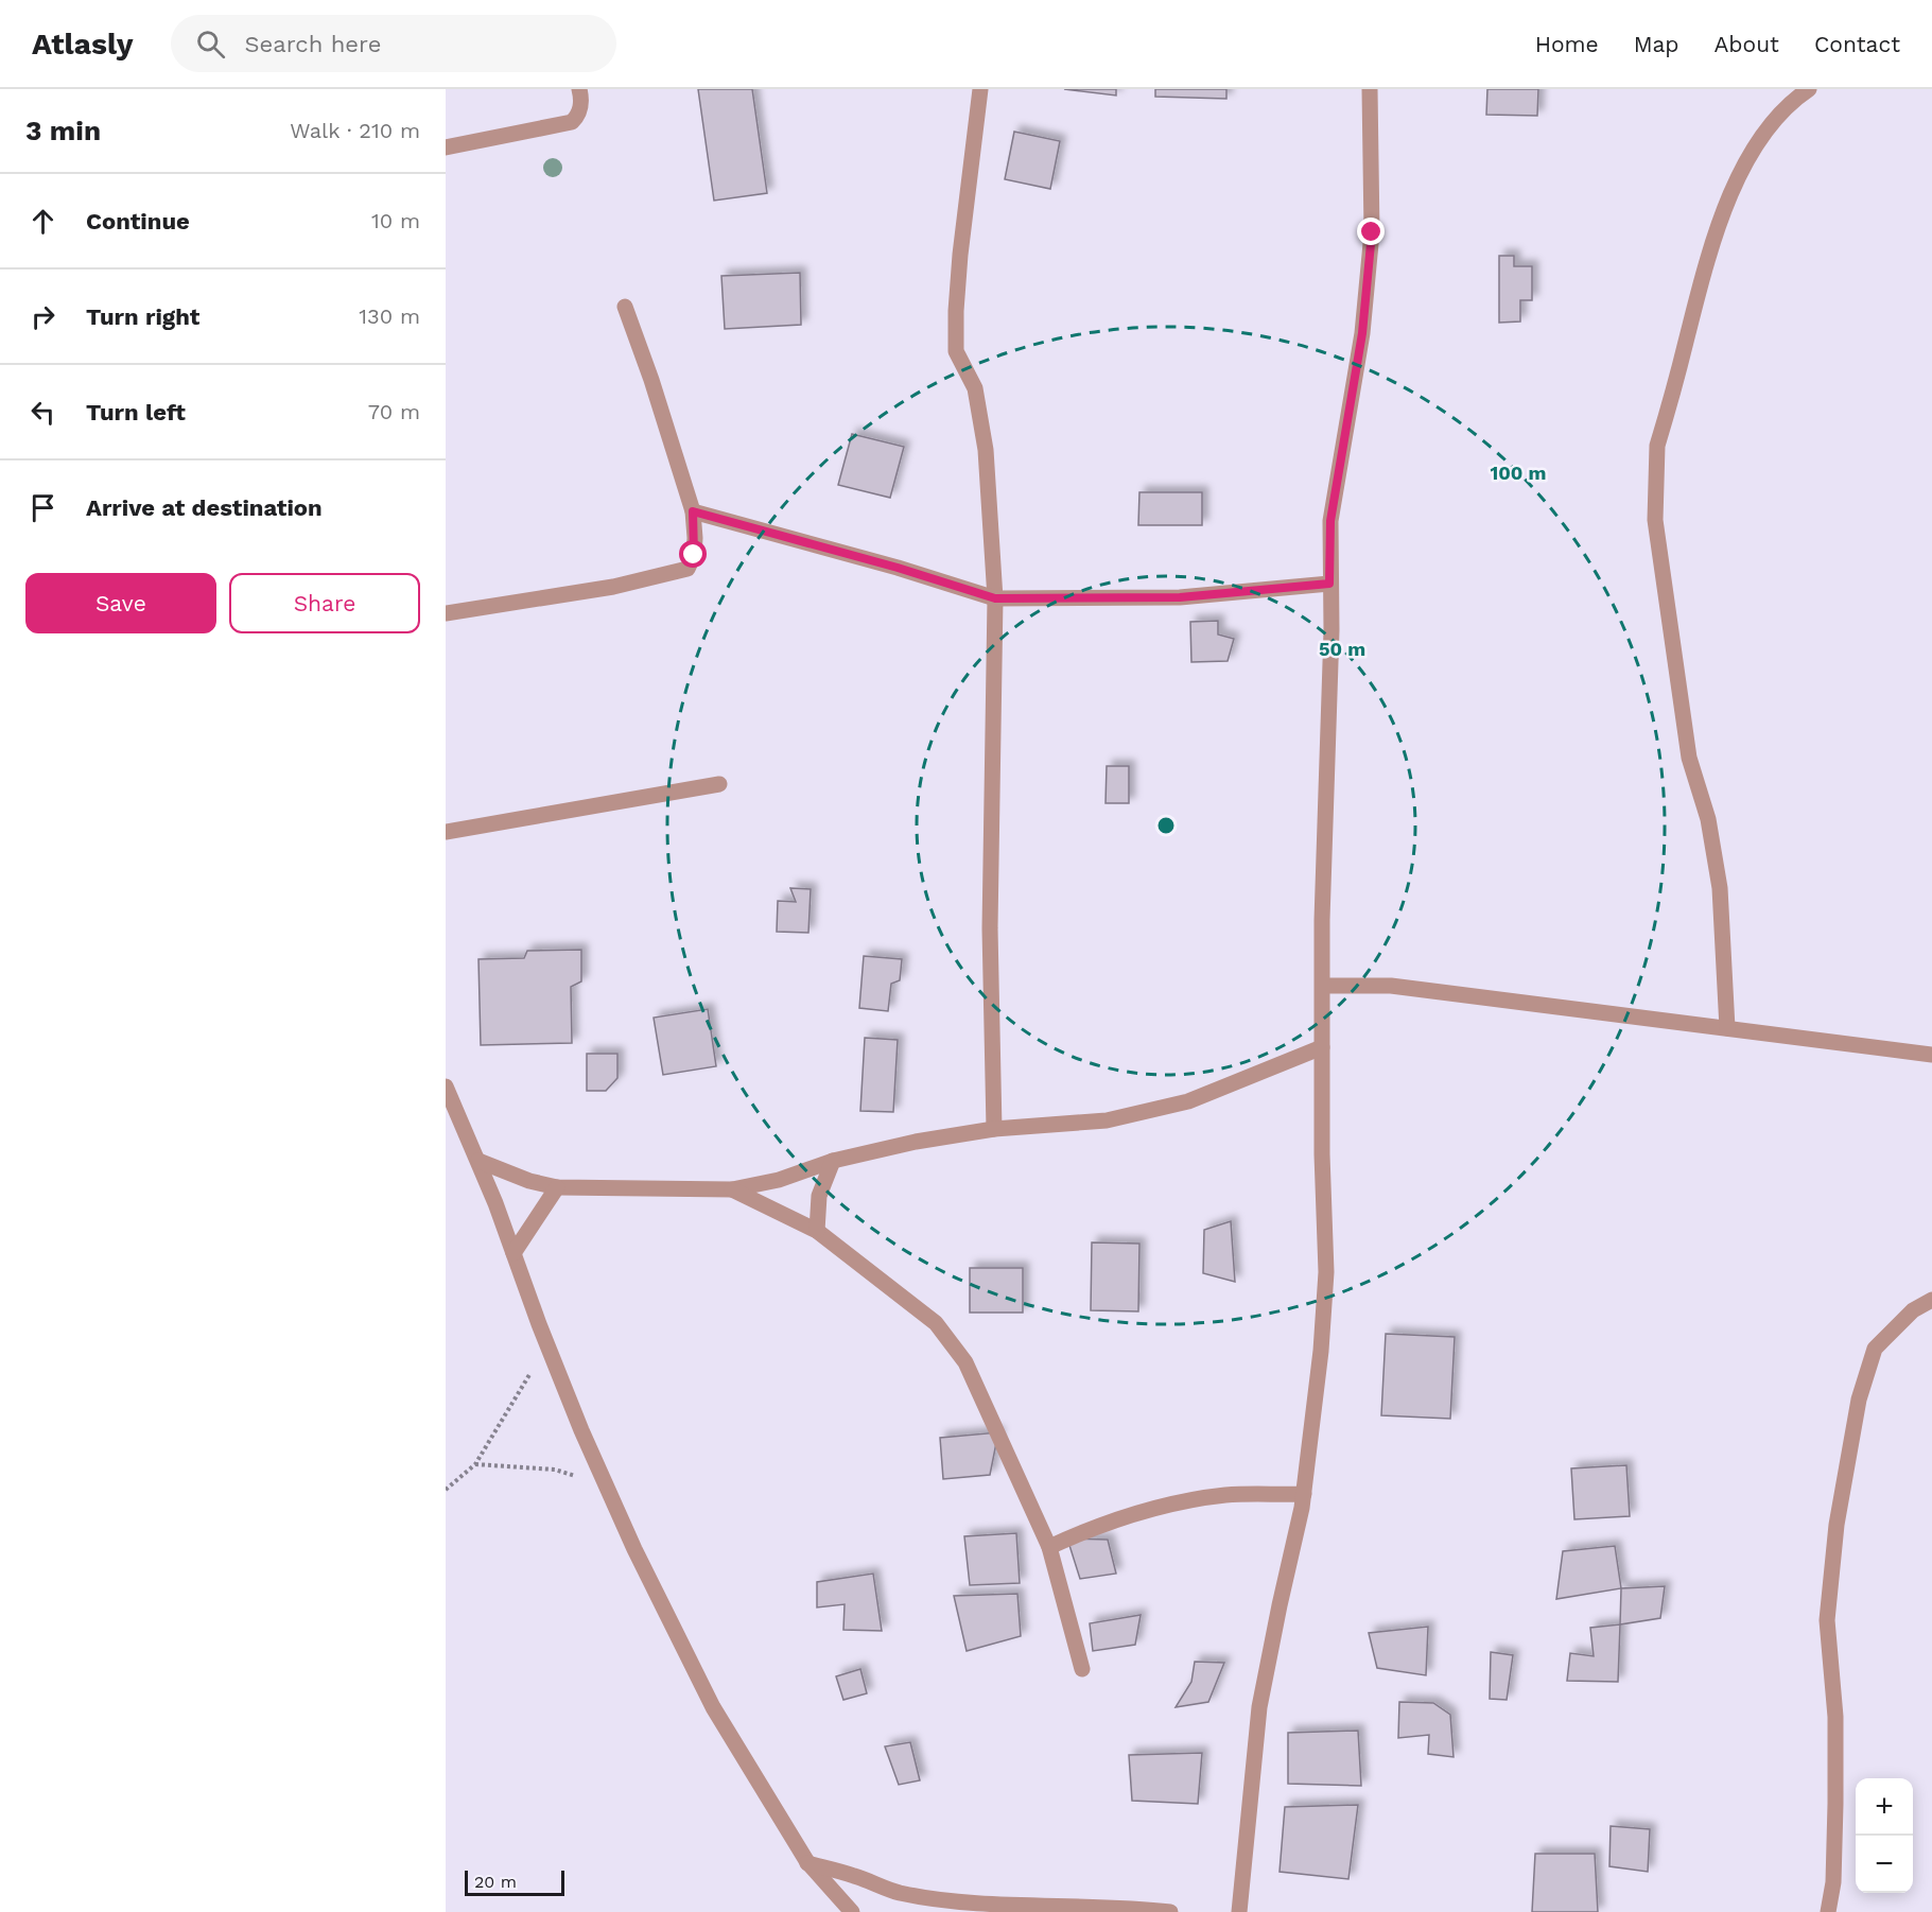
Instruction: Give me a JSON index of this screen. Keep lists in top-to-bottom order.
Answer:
{
  "scale_bar": "20 m",
  "page": {
    "header": "Atlasly",
    "search": "Search here",
    "nav": [
      "Home",
      "Map",
      "About",
      "Contact"
    ],
    "heading": ["3 min", "Walk · 210 m"],
    "list": [
      ["Continue", "10 m"],
      ["Turn right", "130 m"],
      ["Turn left", "70 m"],
      "Arrive at destination"
    ],
    "buttons": ["Save", "Share"],
    "map_buttons": ["+", "−"],
    "scale": "20 m"
  },
  "rings": ["100 m", "50 m"]
}
